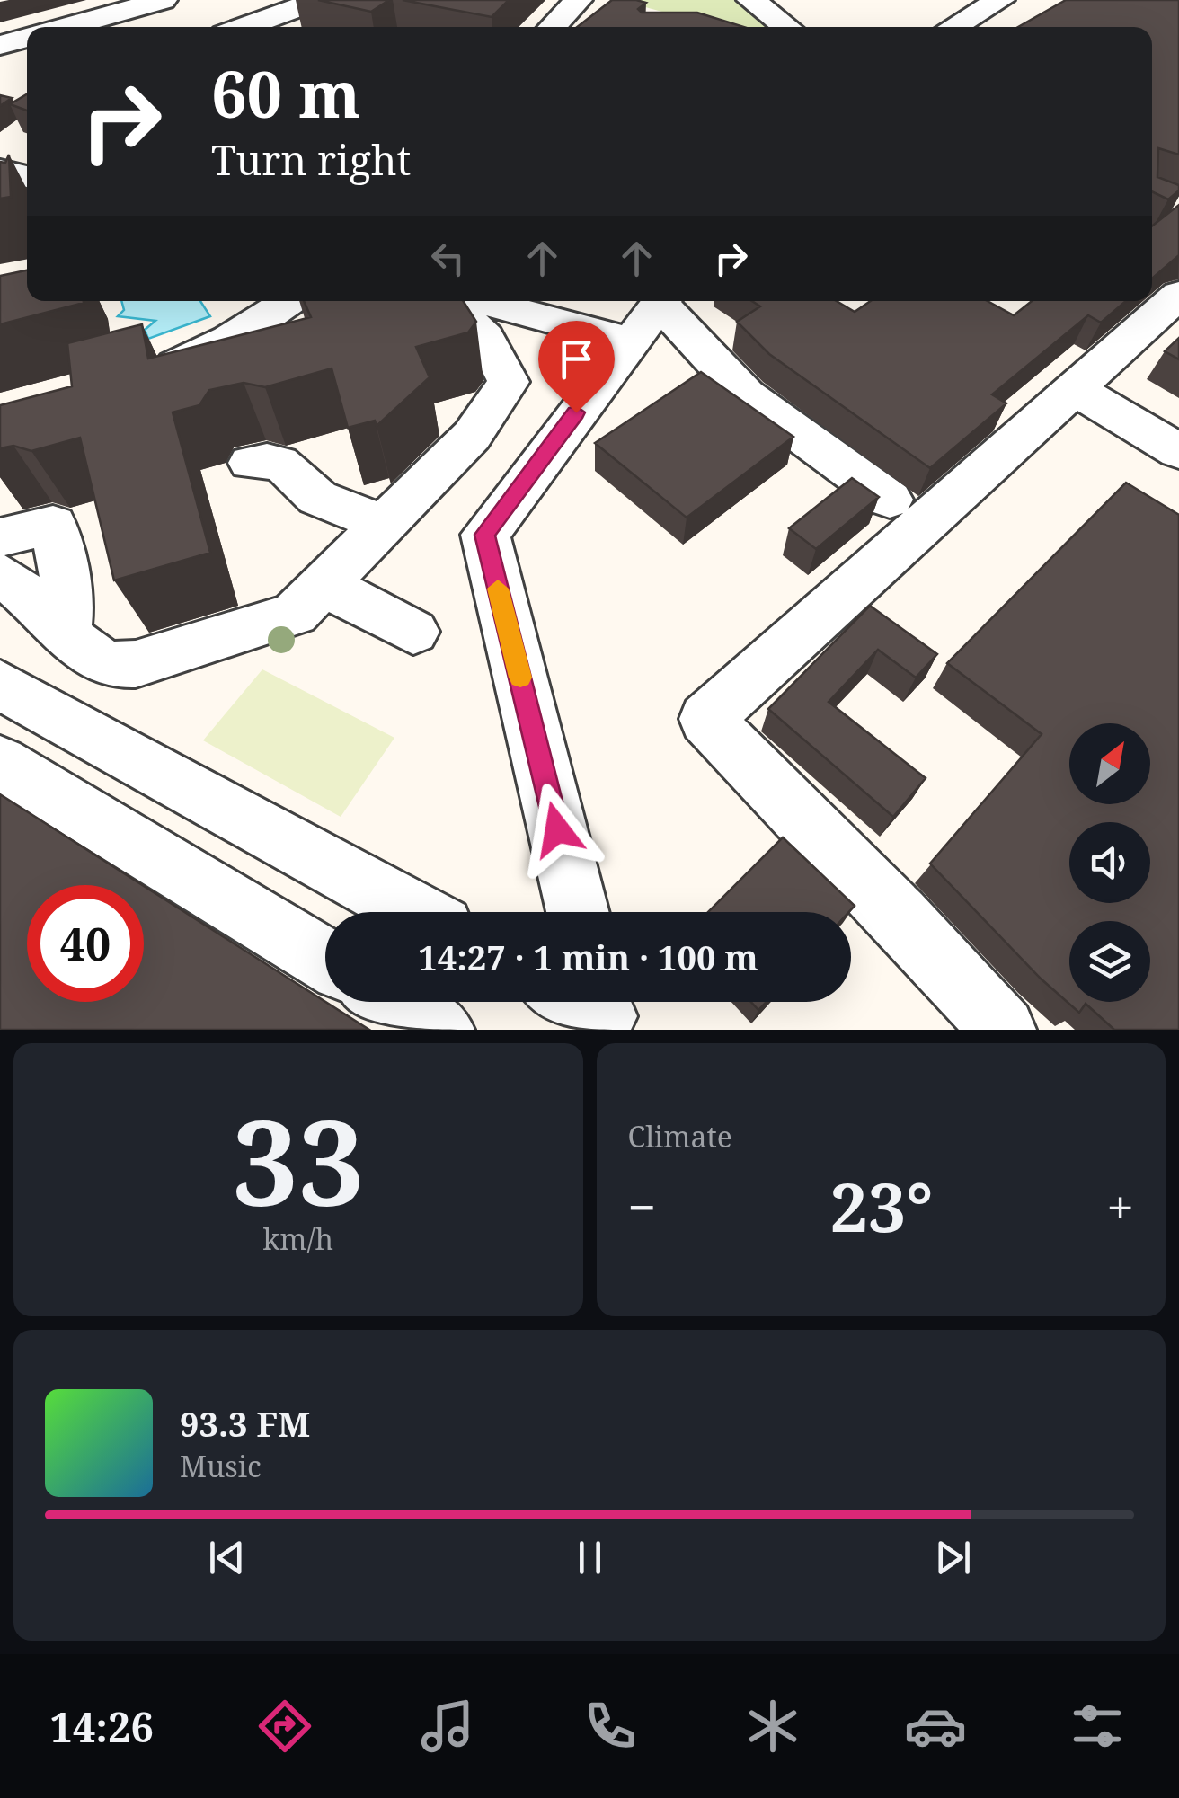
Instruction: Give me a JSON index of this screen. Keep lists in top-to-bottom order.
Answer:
{
  "north": "top right",
  "page": {
    "turn": ["60 m", "Turn right"],
    "limit": "40",
    "trip": "14:27 · 1 min · 100 m",
    "tile": [
      ["33", "km/h"],
      "Climate"
    ],
    "heat": ["−", "23°", "+"],
    "song": ["93.3 FM", "Music"],
    "tabs": "14:26"
  }
}
